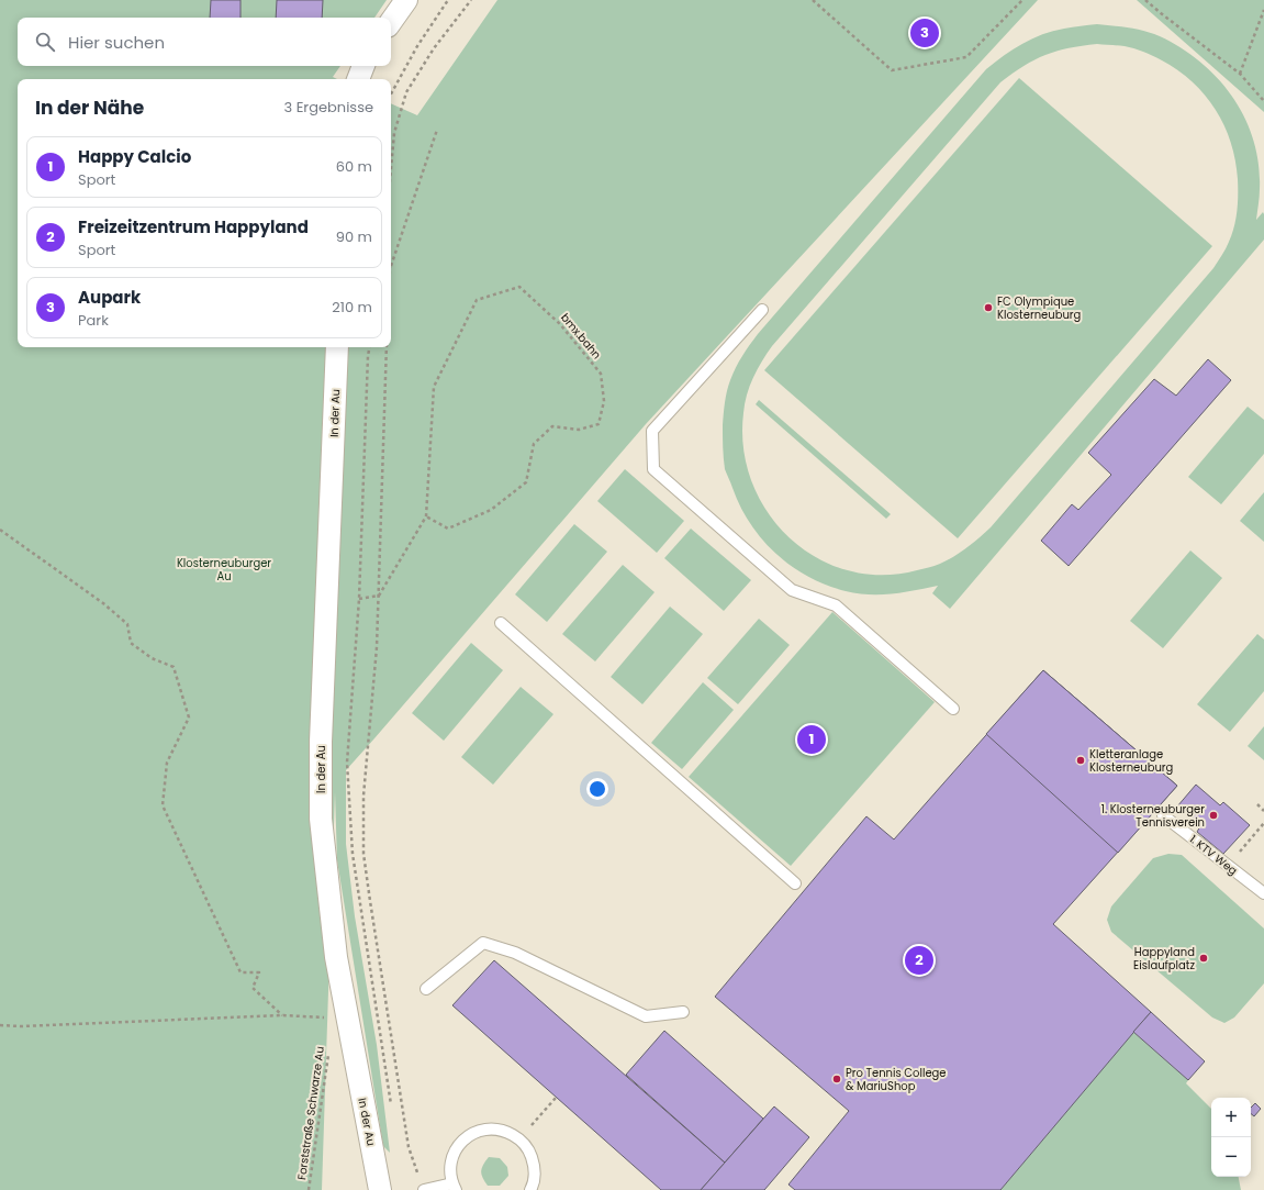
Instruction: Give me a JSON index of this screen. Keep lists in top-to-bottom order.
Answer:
{
  "streets": {
    "street": ["In der Au"],
    "lane": ["1. KTV Weg"],
    "path": ["bmx.bahn", "Forststraße Schwarze Au"]
  },
  "parks": ["Klosterneuburger Au"],
  "places": [
    "FC Olympique Klosterneuburg",
    "Kletteranlage Klosterneuburg",
    "1. Klosterneuburger Tennisverein",
    "Happyland Eislaufplatz",
    "Pro Tennis College & MariuShop"
  ],
  "page": {
    "pins": ["3", "1", "2"],
    "search": "Hier suchen",
    "heading": ["In der Nähe", "3 Ergebnisse"],
    "list": [
      {
        "mark": "1",
        "name": "Happy Calcio",
        "note": "Sport",
        "value": "60 m"
      },
      {
        "mark": "2",
        "name": "Freizeitzentrum Happyland",
        "note": "Sport",
        "value": "90 m"
      },
      {
        "mark": "3",
        "name": "Aupark",
        "note": "Park",
        "value": "210 m"
      }
    ],
    "map_buttons": ["+", "−"]
  }
}
